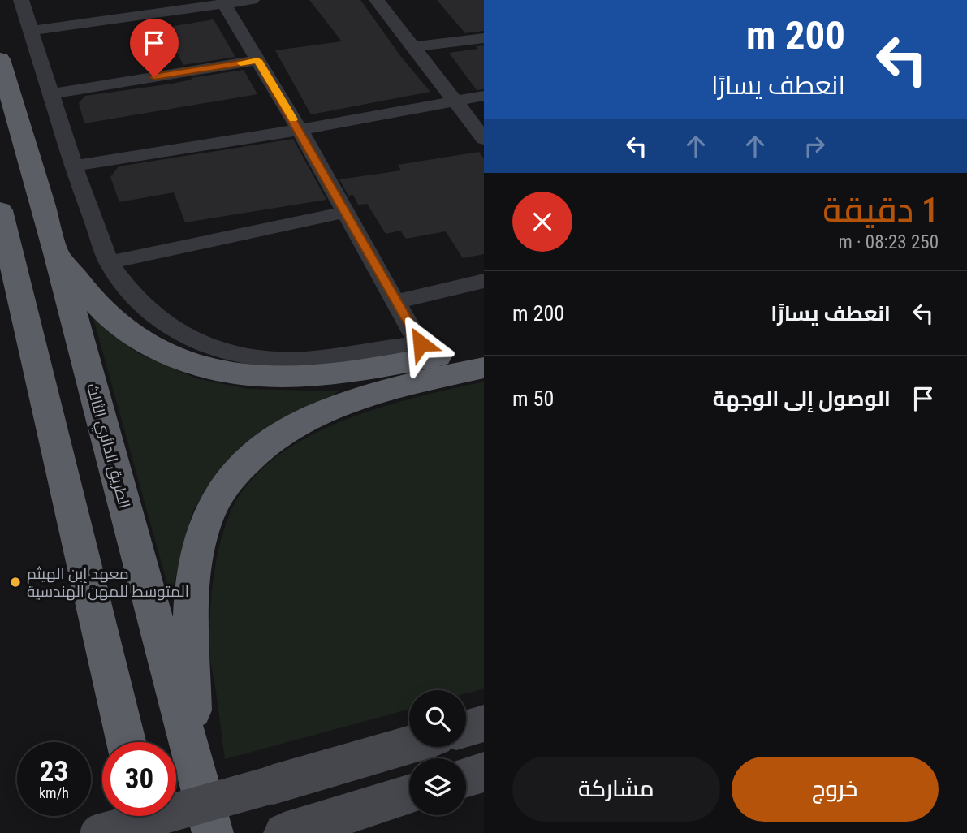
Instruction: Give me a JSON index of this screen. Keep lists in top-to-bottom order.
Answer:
{
  "streets": {
    "highway": ["الطريق الدائري الثالث"]
  },
  "places": ["معهد إبن الهيثم المتوسط للمهن الهندسية"],
  "page": {
    "turn": ["200 m", "انعطف يسارًا"],
    "heading": ["1 دقيقة", "250 m · 08:23"],
    "list": [
      {
        "name": "انعطف يسارًا",
        "value": "200 m"
      },
      {
        "name": "الوصول إلى الوجهة",
        "value": "50 m"
      }
    ],
    "speed": "23 km/h",
    "limit": "30",
    "buttons": ["خروج", "مشاركة"]
  }
}
